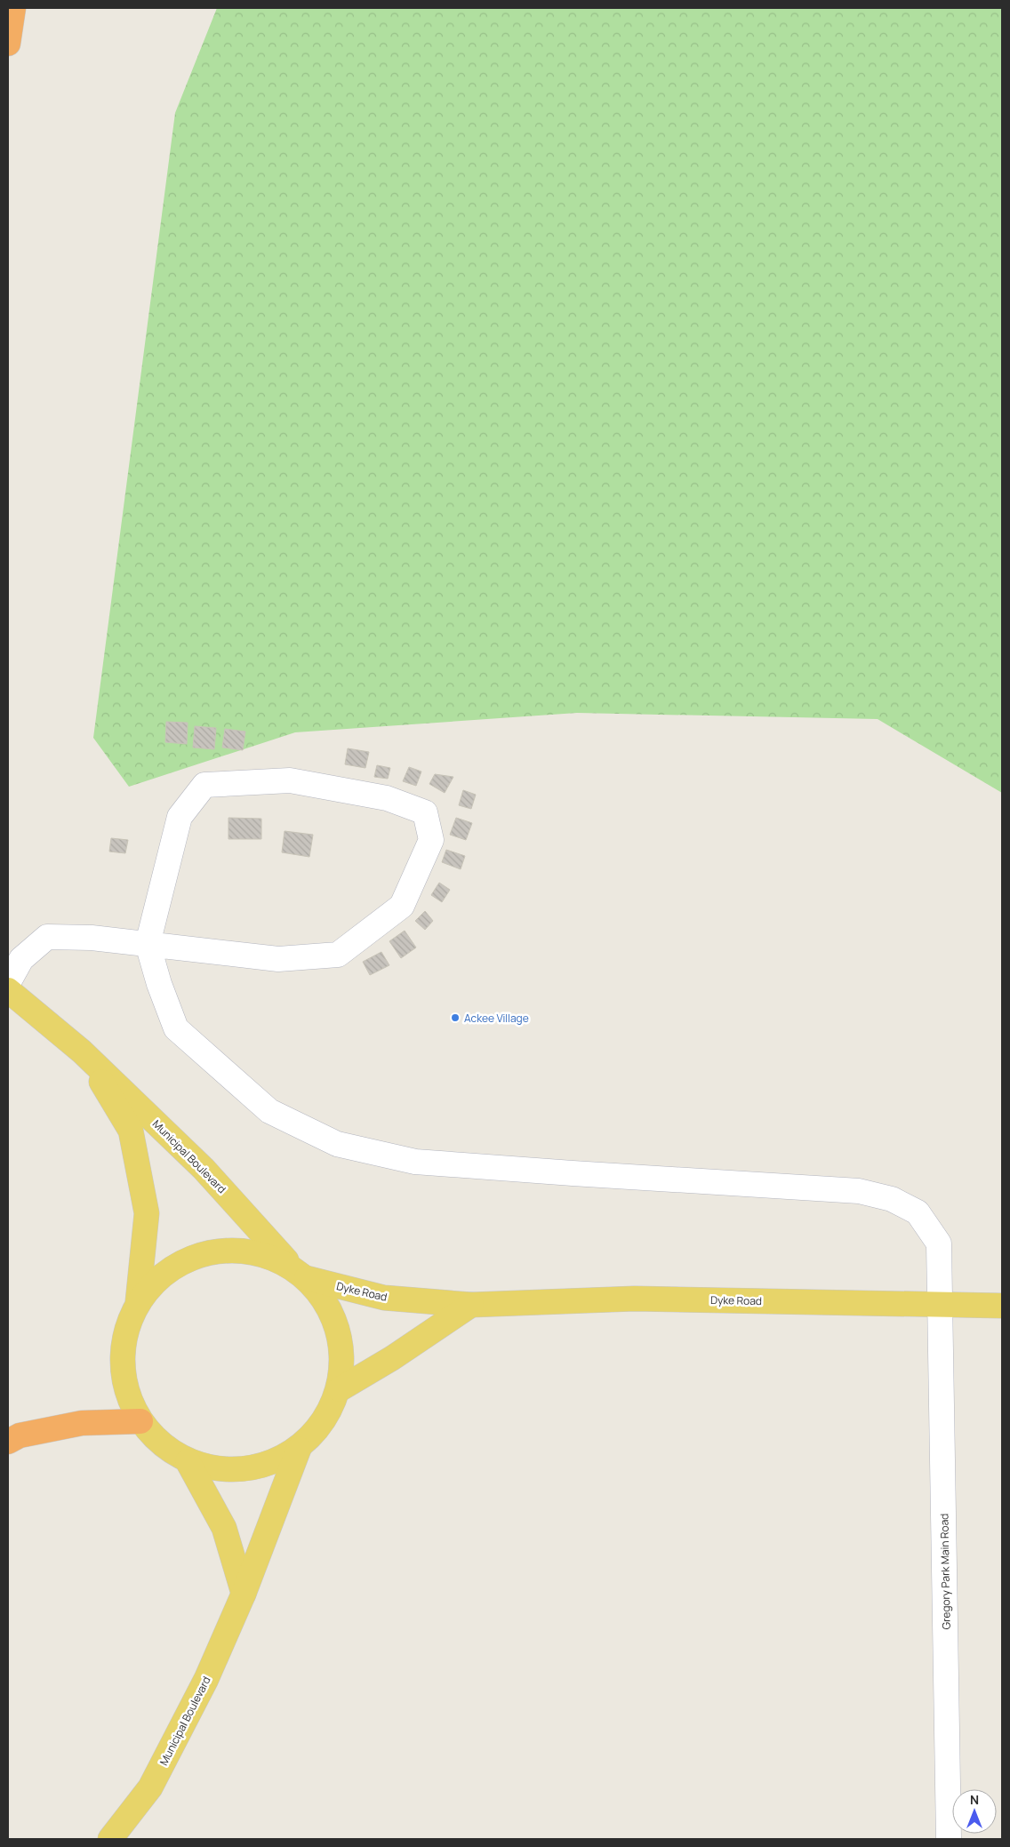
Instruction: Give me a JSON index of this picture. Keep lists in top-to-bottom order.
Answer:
{
  "streets": {
    "main road": ["Municipal Boulevard", "Dyke Road"],
    "street": ["Gregory Park Main Road"]
  },
  "crossings": [
    ["Municipal Boulevard", "Dyke Road"],
    ["Dyke Road", "Gregory Park Main Road"]
  ],
  "places": ["Ackee Village"],
  "north": "top"
}
